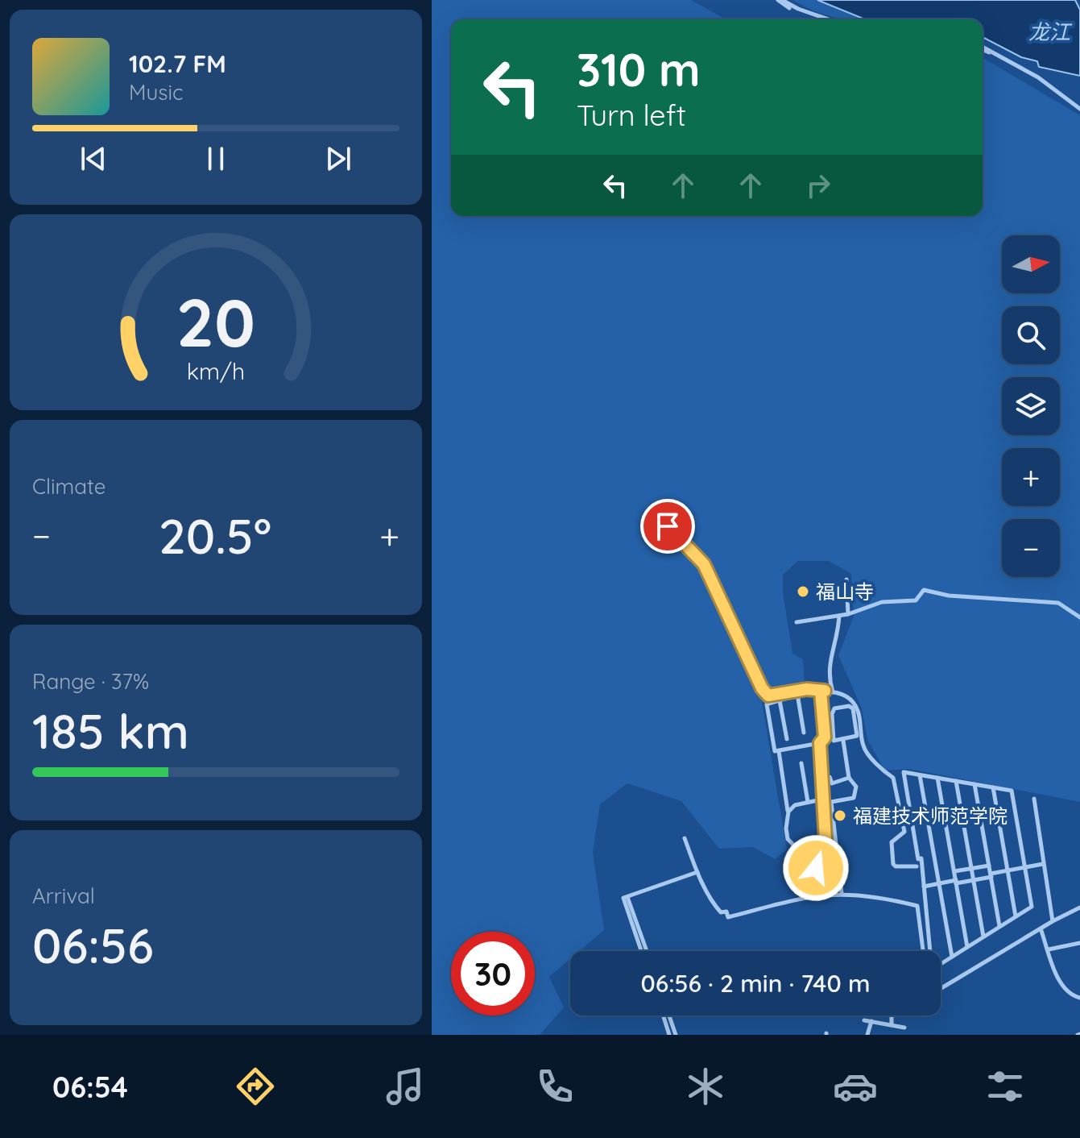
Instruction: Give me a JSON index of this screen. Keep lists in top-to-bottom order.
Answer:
{
  "water": ["龙江"],
  "places": ["福山寺", "福建技术师范学院"],
  "north": "right",
  "page": {
    "turn": ["310 m", "Turn left"],
    "song": ["102.7 FM", "Music"],
    "map_buttons": ["+", "−"],
    "tile": [
      "Climate",
      ["Range · 37%", "185 km"],
      ["Arrival", "06:56"]
    ],
    "heat": ["−", "20.5°", "+"],
    "limit": "30",
    "trip": "06:56 · 2 min · 740 m",
    "tabs": "06:54",
    "gauge": ["20", "km/h"]
  }
}
